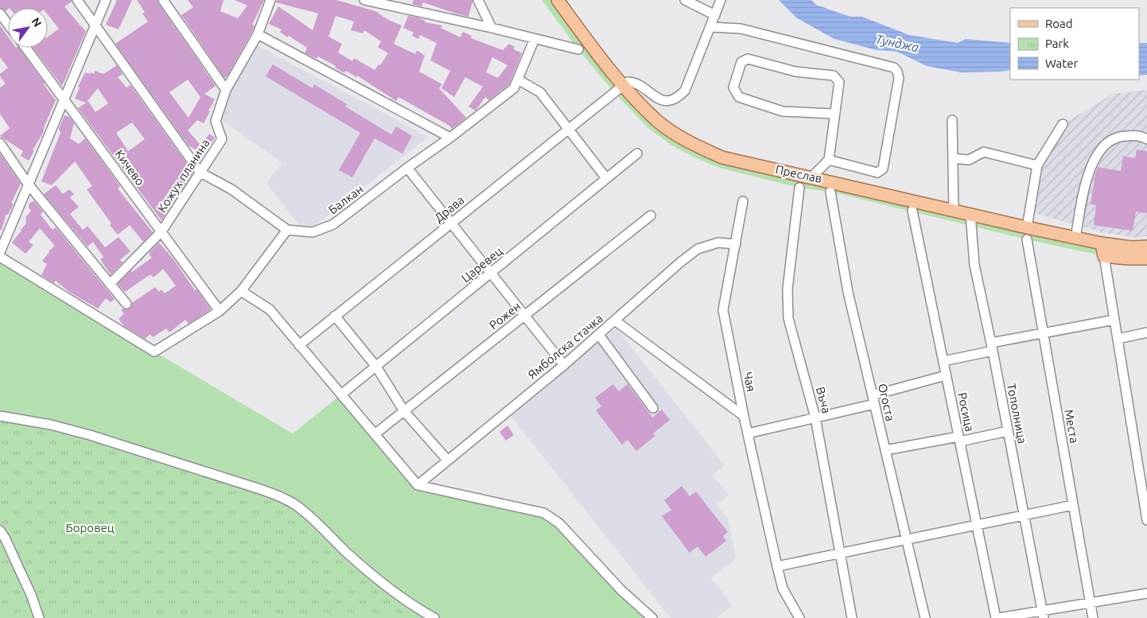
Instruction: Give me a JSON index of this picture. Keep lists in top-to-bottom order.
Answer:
{
  "streets": {
    "main road": ["Преслав"],
    "street": [
      "Кичево",
      "Кожух планина",
      "Балкан",
      "Драва",
      "Царевец",
      "Рожен",
      "Ямболска стачка",
      "Чая",
      "Въча",
      "Огоста",
      "Росица",
      "Тополница",
      "Места"
    ]
  },
  "crossings": [
    ["Кичево", "Кожух планина"],
    ["Преслав", "Драва"],
    ["Преслав", "Тополница"],
    ["Преслав", "Места"],
    ["Ямболска стачка", "Чая"]
  ],
  "water": ["Тунджа"],
  "parks": ["Боровец"],
  "legend": ["Road", "Park", "Water"],
  "north": "top right"
}
